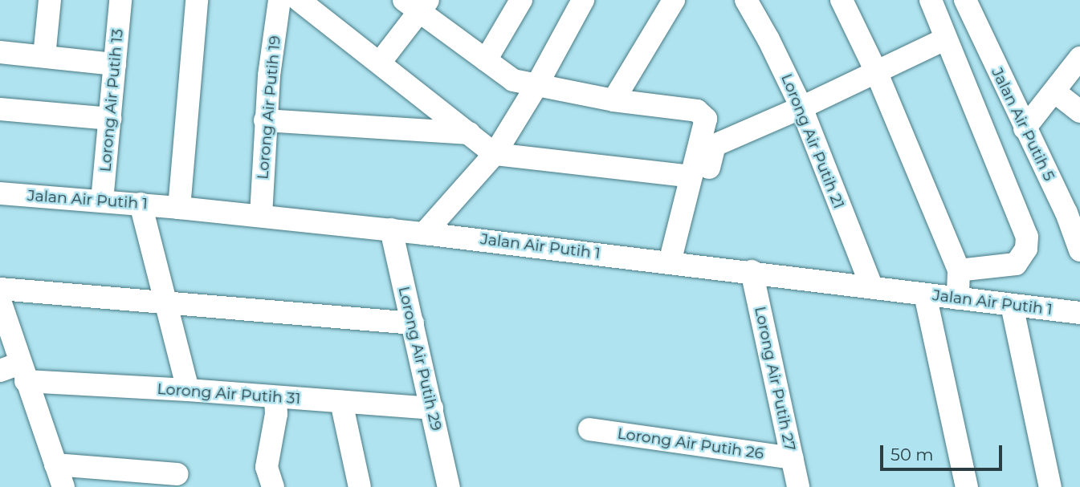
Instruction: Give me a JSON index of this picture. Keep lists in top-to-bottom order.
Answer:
{
  "streets": {
    "street": [
      "Lorong Air Putih 13",
      "Lorong Air Putih 19",
      "Jalan Air Putih 5",
      "Lorong Air Putih 21",
      "Jalan Air Putih 1",
      "Lorong Air Putih 29",
      "Lorong Air Putih 27",
      "Lorong Air Putih 31",
      "Lorong Air Putih 26"
    ]
  },
  "crossings": [
    ["Lorong Air Putih 13", "Jalan Air Putih 1"],
    ["Lorong Air Putih 19", "Jalan Air Putih 1"],
    ["Lorong Air Putih 21", "Jalan Air Putih 1"],
    ["Jalan Air Putih 1", "Lorong Air Putih 29"],
    ["Jalan Air Putih 1", "Lorong Air Putih 27"],
    ["Lorong Air Putih 29", "Lorong Air Putih 31"],
    ["Lorong Air Putih 27", "Lorong Air Putih 26"]
  ],
  "scale_bar": "50 m"
}
